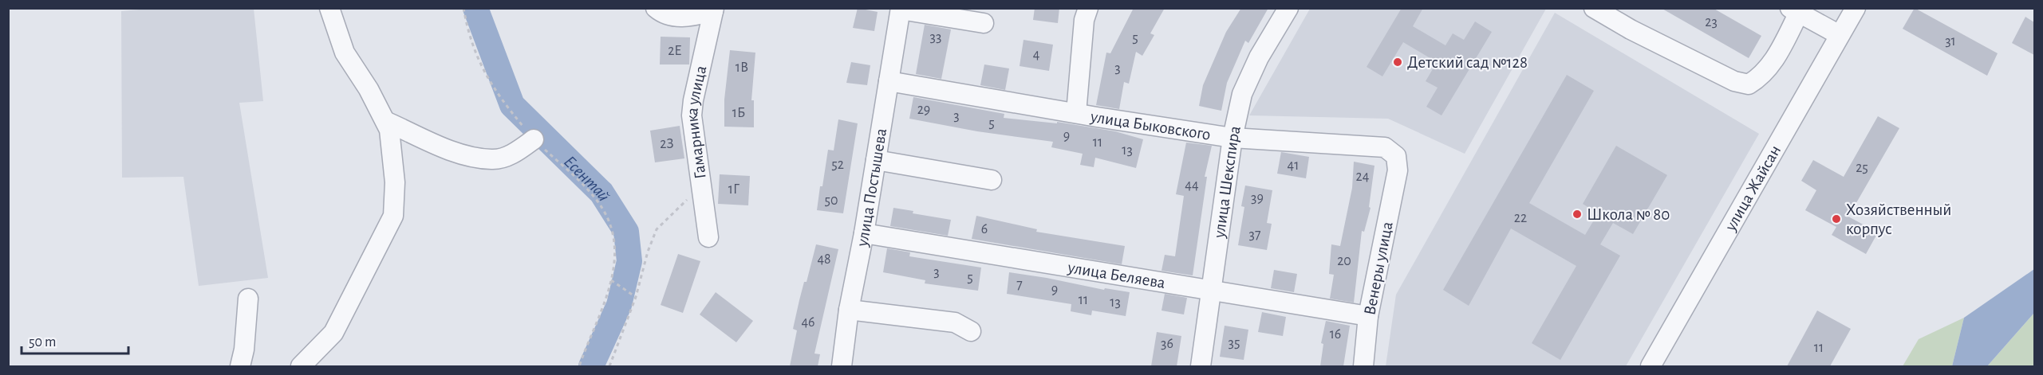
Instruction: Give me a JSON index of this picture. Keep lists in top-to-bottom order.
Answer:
{
  "streets": {
    "street": [
      "Гамарника улица",
      "улица Быковского",
      "улица Шекспира",
      "улица Постышева",
      "улица Жайсан",
      "Венеры улица",
      "улица Беляева"
    ]
  },
  "crossings": [
    ["улица Быковского", "улица Шекспира"],
    ["улица Быковского", "улица Постышева"],
    ["улица Быковского", "Венеры улица"],
    ["улица Шекспира", "улица Беляева"],
    ["улица Постышева", "улица Беляева"],
    ["Венеры улица", "улица Беляева"]
  ],
  "water": ["Есентай"],
  "places": ["Детский сад №128", "Школа № 80", "Хозяйственный корпус"],
  "house_numbers": [
    "23",
    "33",
    "5",
    "31",
    "2Е",
    "4",
    "1В",
    "3",
    "29",
    "1Б",
    "3",
    "5",
    "9",
    "11",
    "2З",
    "13",
    "52",
    "41",
    "25",
    "24",
    "44",
    "1Г",
    "39",
    "50",
    "22",
    "6",
    "37",
    "48",
    "20",
    "3",
    "5",
    "7",
    "9",
    "11",
    "13",
    "46",
    "16",
    "35",
    "36",
    "11"
  ],
  "scale_bar": "50 m"
}
